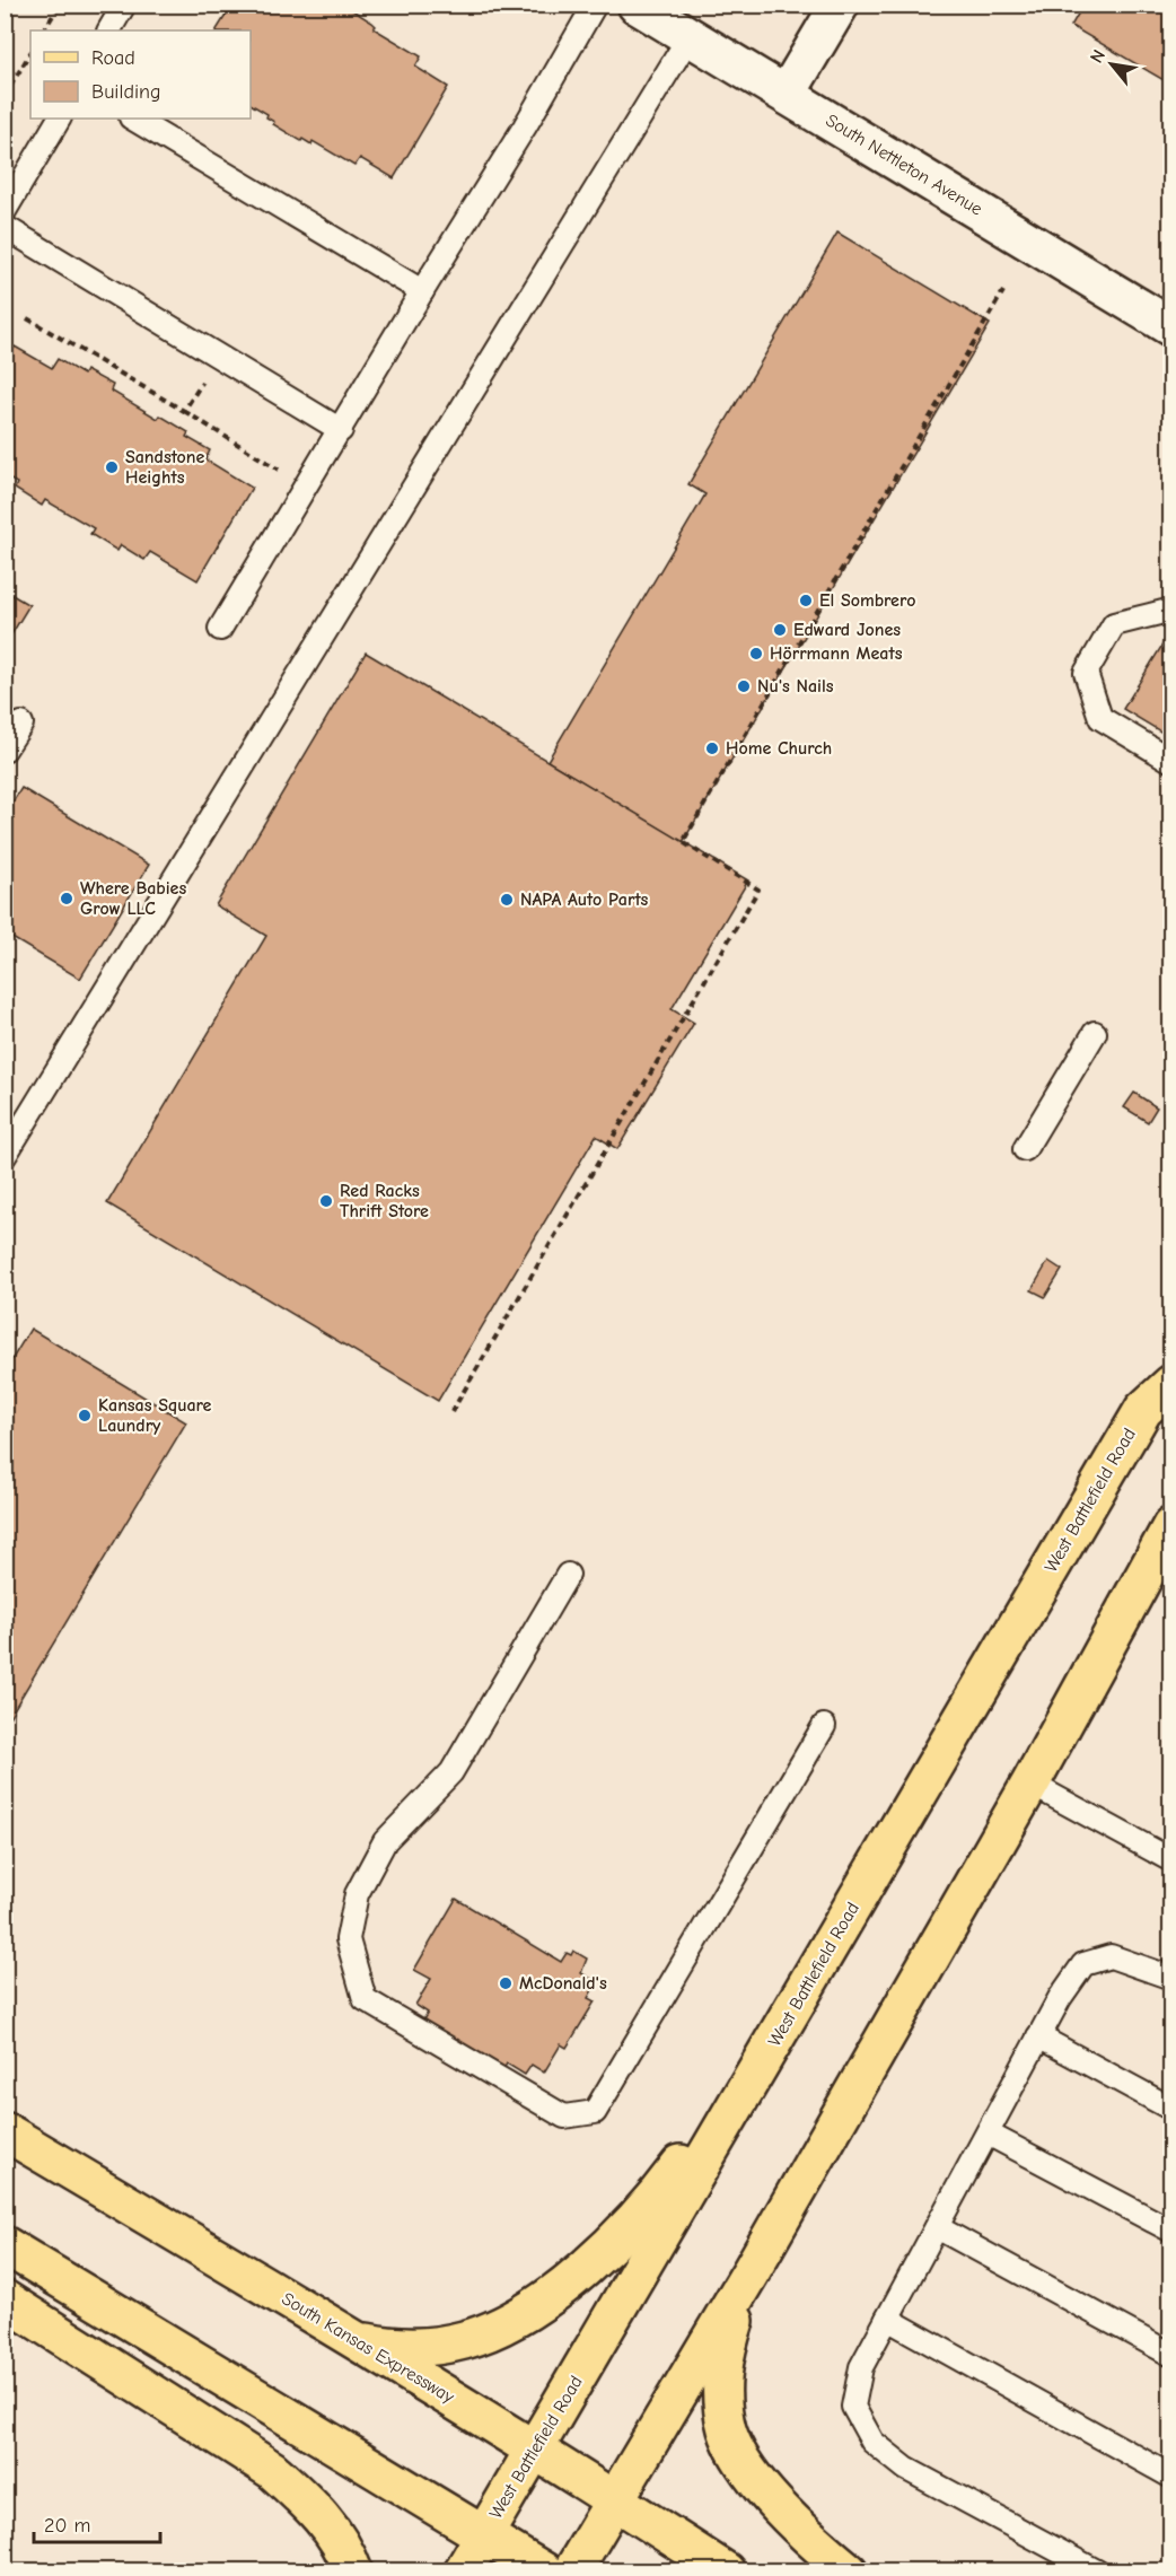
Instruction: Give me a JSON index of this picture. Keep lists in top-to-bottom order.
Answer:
{
  "streets": {
    "main road": ["West Battlefield Road", "South Kansas Expressway"],
    "street": ["South Nettleton Avenue"]
  },
  "crossings": [
    ["West Battlefield Road", "South Kansas Expressway"]
  ],
  "places": [
    "Sandstone Heights",
    "El Sombrero",
    "Edward Jones",
    "Hörrmann Meats",
    "Nu's Nails",
    "Home Church",
    "Where Babies Grow LLC",
    "NAPA Auto Parts",
    "Red Racks Thrift Store",
    "Kansas Square Laundry",
    "McDonald's"
  ],
  "legend": ["Road", "Building"],
  "scale_bar": "20 m",
  "north": "top left"
}
